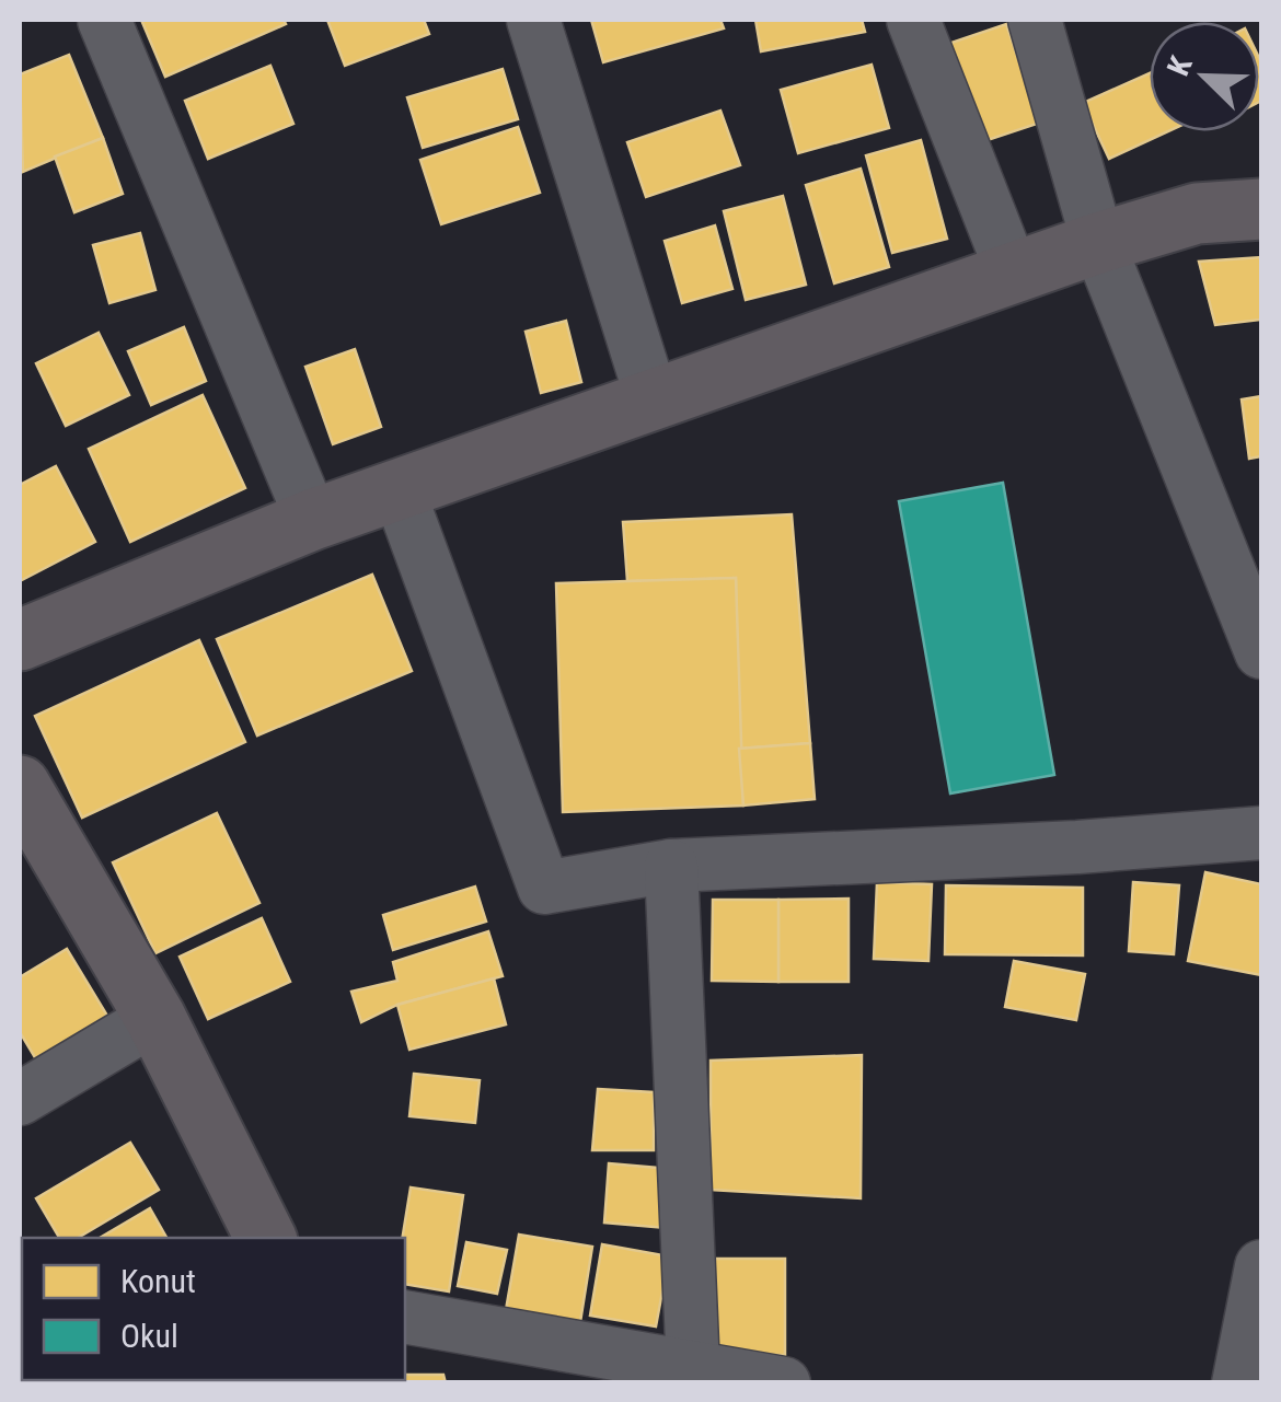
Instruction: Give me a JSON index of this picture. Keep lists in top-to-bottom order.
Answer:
{
  "legend": ["Konut", "Okul"],
  "north": "top left"
}
